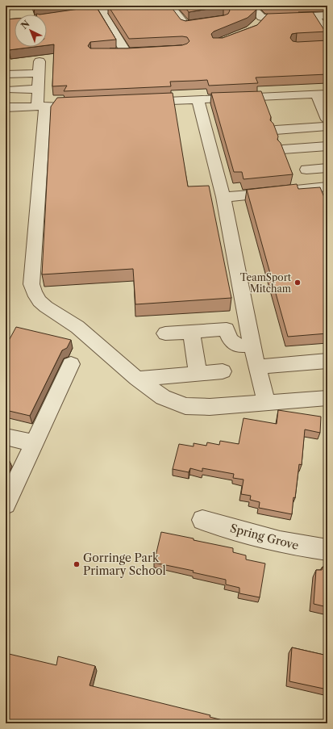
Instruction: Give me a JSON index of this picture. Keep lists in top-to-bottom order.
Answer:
{
  "streets": {
    "street": ["Spring Grove"]
  },
  "places": ["TeamSport Mitcham", "Gorringe Park Primary School"],
  "north": "top left"
}
